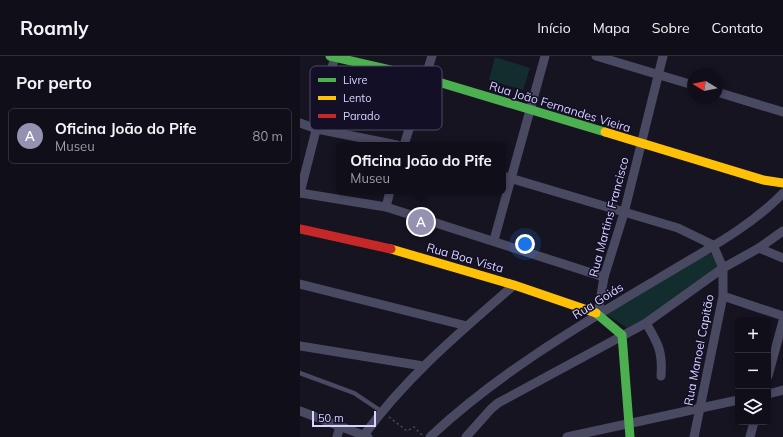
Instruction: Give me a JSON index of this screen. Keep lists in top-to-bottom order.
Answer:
{
  "streets": {
    "street": [
      "Rua João Fernandes Vieira",
      "Rua Martins Francisco",
      "Rua Boa Vista",
      "Rua Goiás",
      "Rua Manoel Capitão"
    ]
  },
  "crossings": [
    ["Rua João Fernandes Vieira", "Rua Martins Francisco"],
    ["Rua Martins Francisco", "Rua Boa Vista"],
    ["Rua Martins Francisco", "Rua Goiás"],
    ["Rua Boa Vista", "Rua Goiás"]
  ],
  "legend": ["Livre", "Lento", "Parado"],
  "scale_bar": "50 m",
  "north": "left",
  "page": {
    "header": "Roamly",
    "nav": [
      "Início",
      "Mapa",
      "Sobre",
      "Contato"
    ],
    "heading": "Por perto",
    "list": [
      {
        "mark": "A",
        "name": "Oficina João do Pife",
        "note": "Museu",
        "value": "80 m"
      }
    ],
    "popup": ["Oficina João do Pife", "Museu"],
    "pins": "A",
    "map_buttons": ["+", "−"],
    "scale": "50 m"
  }
}
